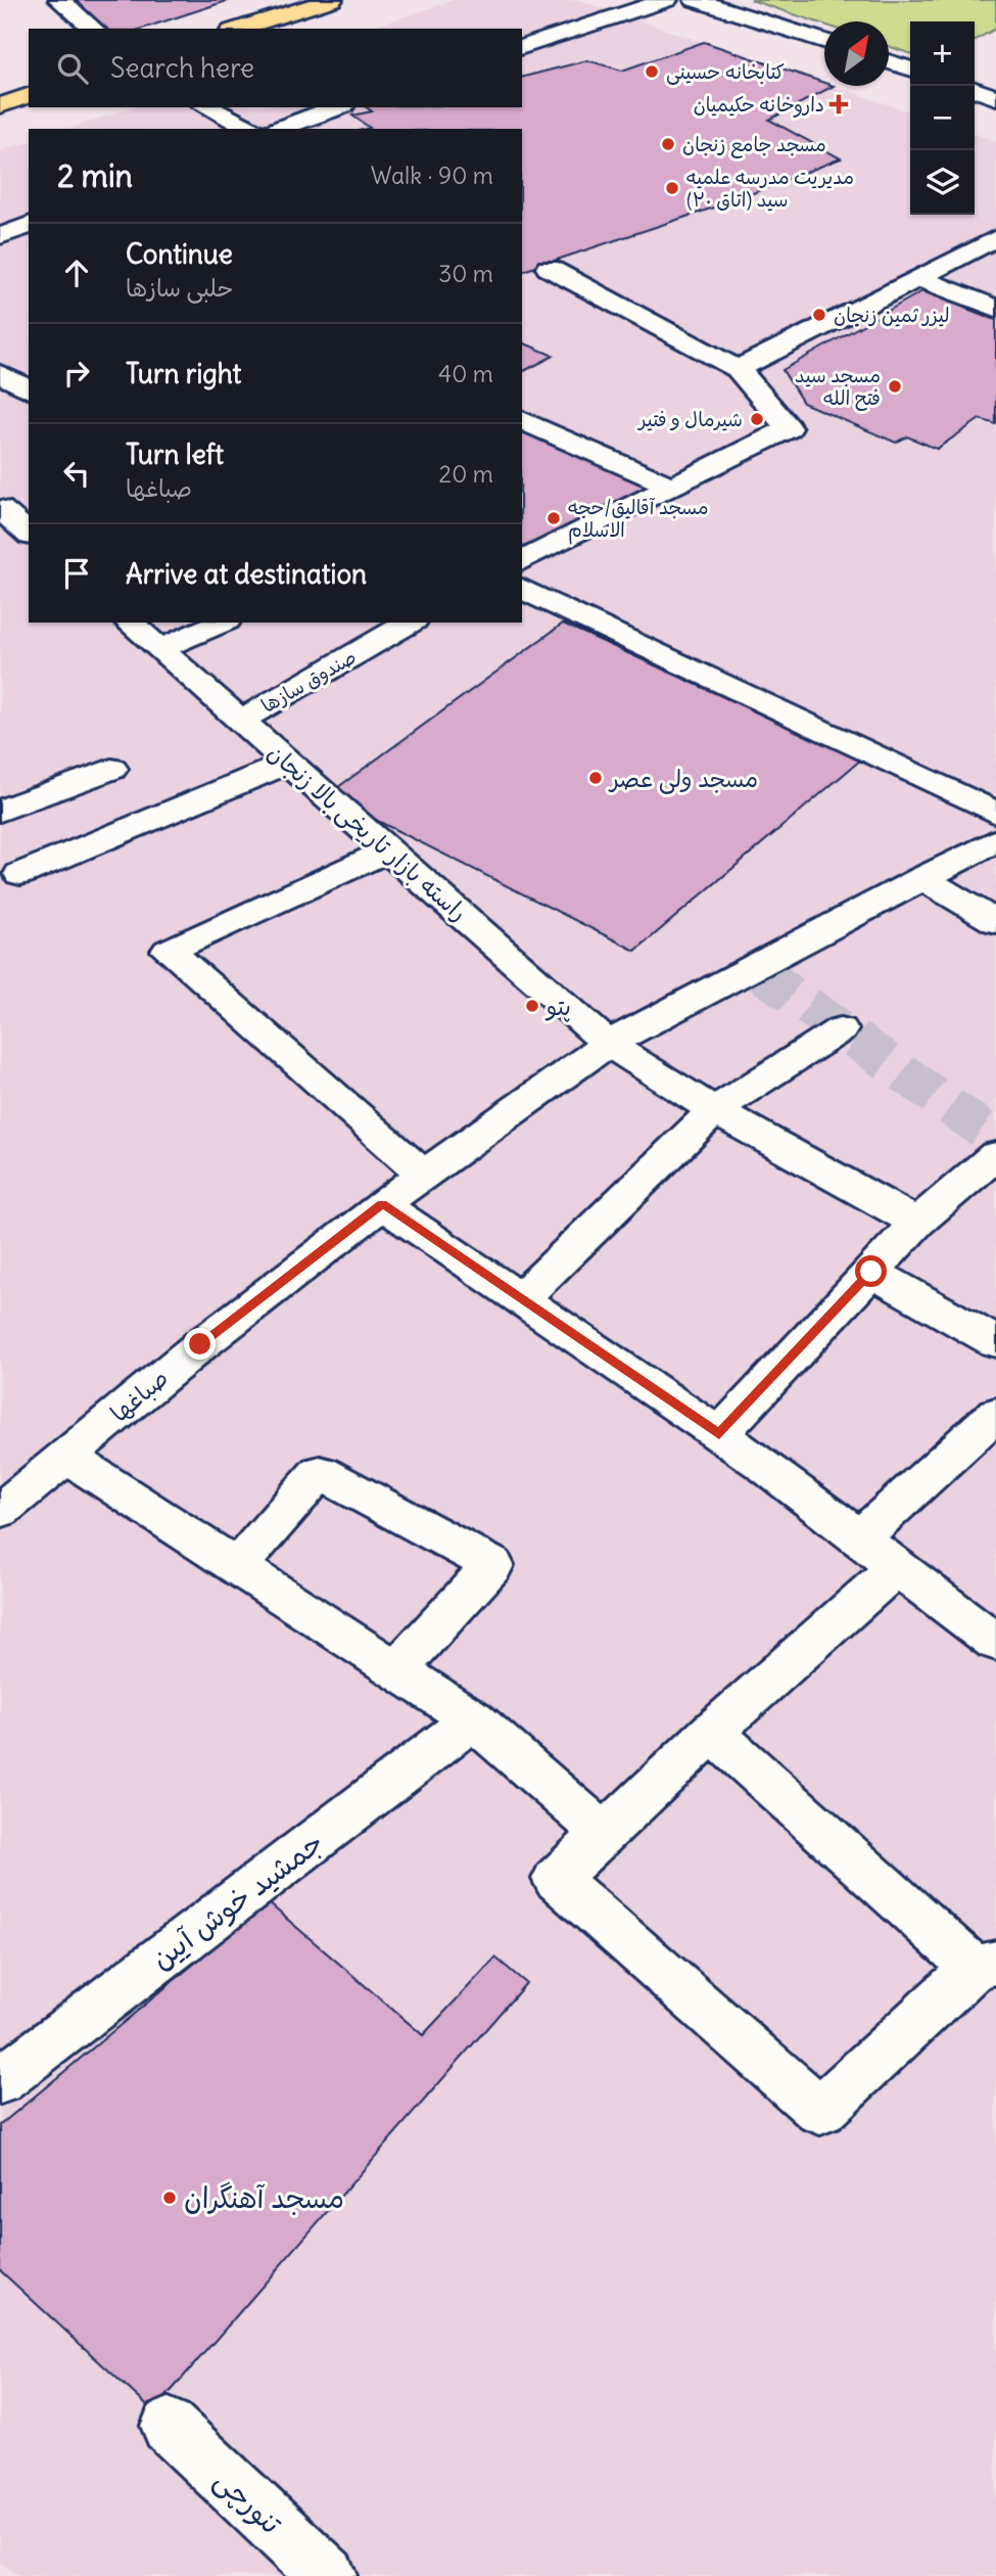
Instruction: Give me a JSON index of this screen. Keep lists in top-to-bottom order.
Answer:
{
  "streets": {
    "street": [
      "صندوق سازها",
      "راسته بازار تاریخی بالا زنجان",
      "صباغها",
      "جمشید خوش آیین",
      "تنورچی"
    ]
  },
  "crossings": [
    ["صندوق سازها", "راسته بازار تاریخی بالا زنجان"],
    ["راسته بازار تاریخی بالا زنجان", "صباغها"]
  ],
  "places": {
    "other": [
      "کتابخانه حسینی",
      "مسجد جامع زنجان",
      "مدیریت مدرسه علمیه سید (اتاق ۲۰)",
      "لیزر ثمین زنجان",
      "مسجد سید فتح الله",
      "شیرمال و فتیر",
      "مسجد آقالیق/حجه الاسلام",
      "مسجد ولی عصر",
      "پتو",
      "مسجد آهنگران"
    ],
    "health": ["داروخانه حکیمیان"]
  },
  "north": "top right",
  "page": {
    "map_buttons": ["+", "−"],
    "search": "Search here",
    "heading": ["2 min", "Walk · 90 m"],
    "list": [
      ["Continue", "حلبی سازها", "30 m"],
      ["Turn right", "40 m"],
      ["Turn left", "صباغها", "20 m"],
      "Arrive at destination"
    ]
  }
}
